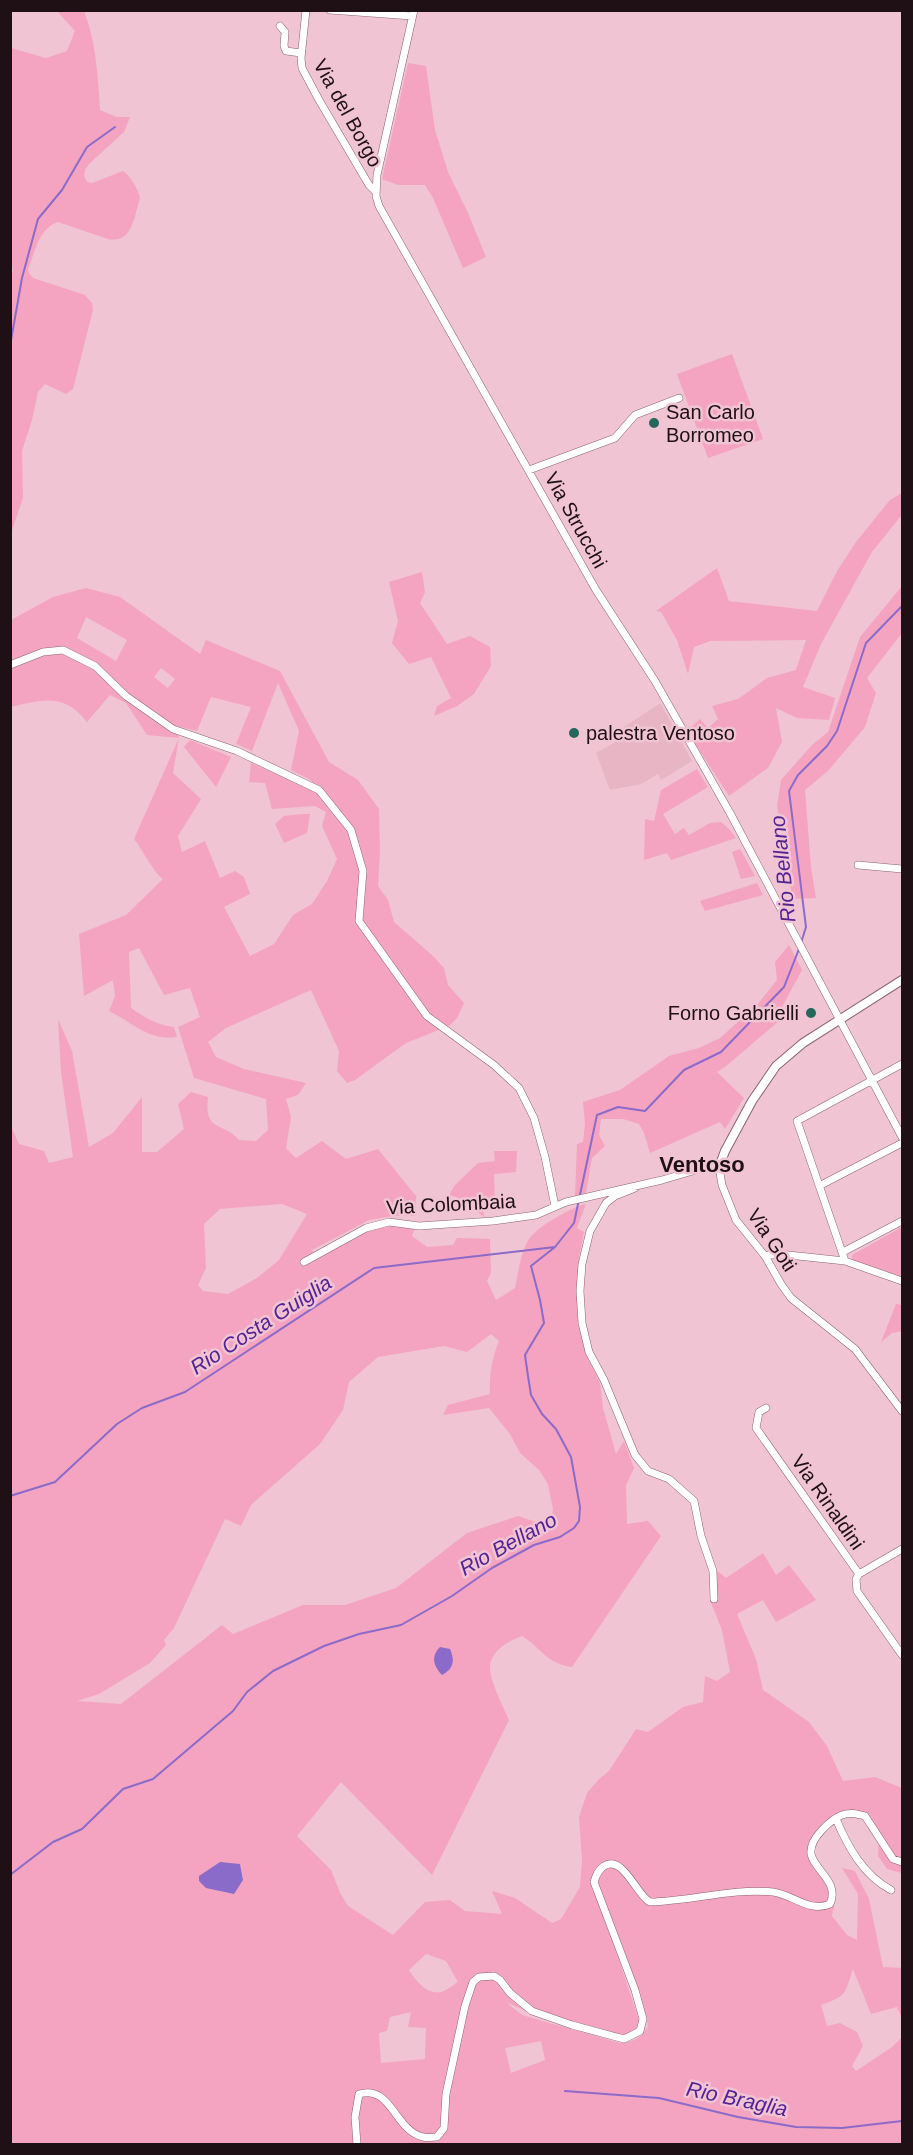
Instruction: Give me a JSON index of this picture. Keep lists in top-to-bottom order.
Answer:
{
  "streets": {
    "street": [
      "Via del Borgo",
      "Via Strucchi",
      "Via Colombaia",
      "Via Goti",
      "Via Rinaldini"
    ]
  },
  "crossings": [
    ["Via del Borgo", "Via Strucchi"],
    ["Via Colombaia", "Via Goti"]
  ],
  "districts": ["Ventoso"],
  "water": ["Rio Bellano", "Rio Costa Guiglia", "Rio Braglia"],
  "places": ["San Carlo Borromeo", "palestra Ventoso", "Forno Gabrielli"]
}
